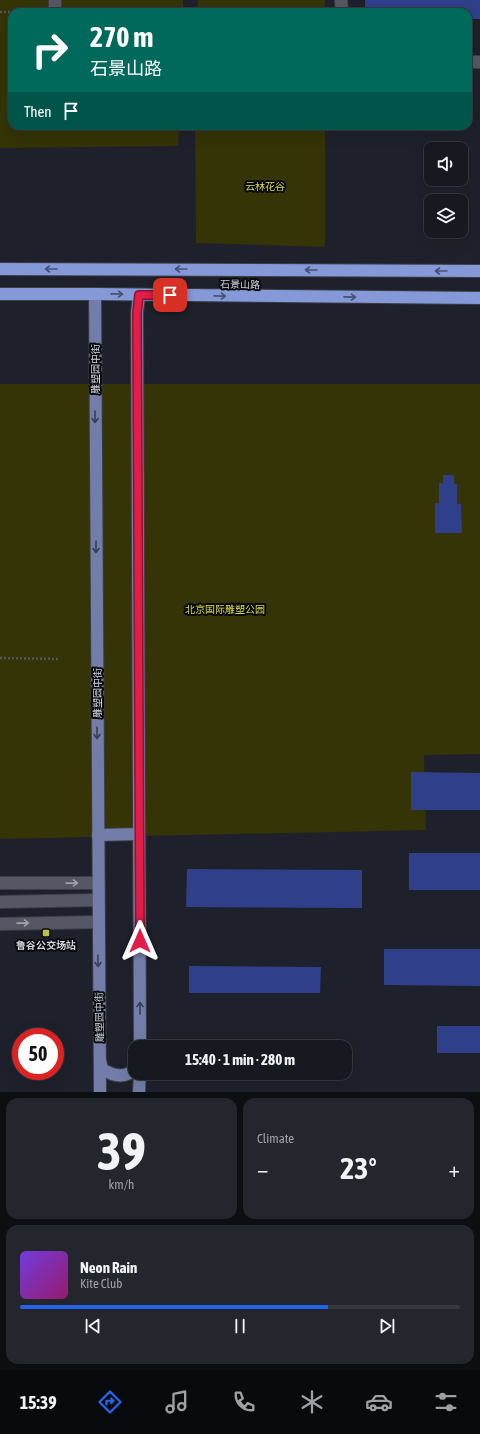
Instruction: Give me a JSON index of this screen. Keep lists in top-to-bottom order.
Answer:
{
  "streets": {
    "highway": ["石景山路"],
    "main road": ["雕塑园中街"]
  },
  "crossings": [
    ["石景山路", "雕塑园中街"]
  ],
  "parks": ["云林花谷", "北京国际雕塑公园"],
  "places": {
    "transit": ["鲁谷公交场站"]
  },
  "page": {
    "turn": ["270 m", "石景山路"],
    "then": "Then",
    "limit": "50",
    "trip": "15:40 · 1 min · 280 m",
    "tile": [
      ["39", "km/h"],
      "Climate"
    ],
    "heat": ["−", "23°", "+"],
    "song": ["Neon Rain", "Kite Club"],
    "tabs": "15:39"
  }
}
